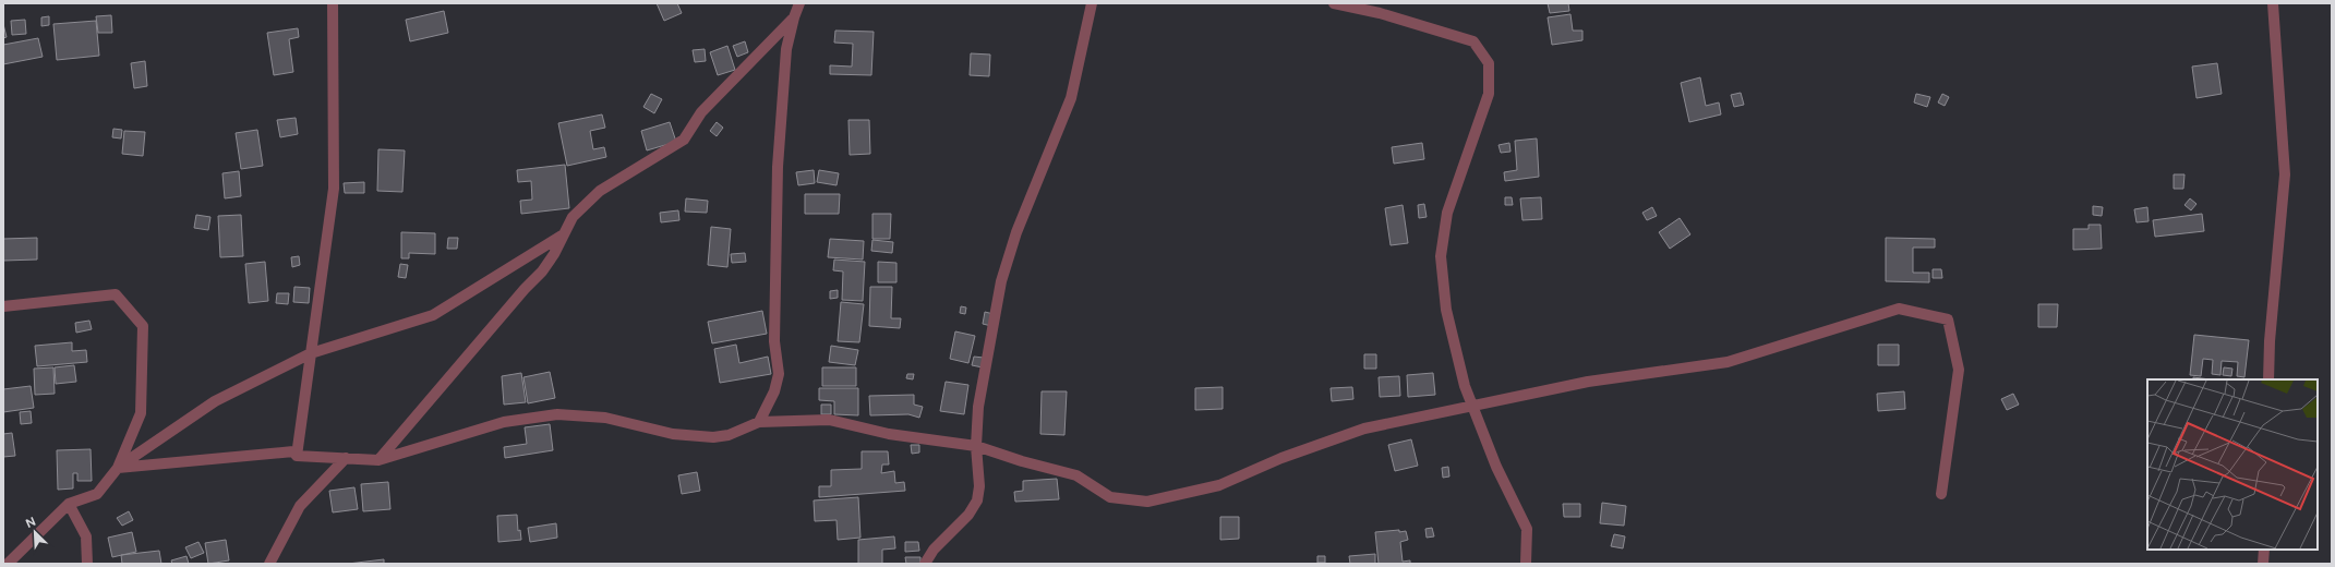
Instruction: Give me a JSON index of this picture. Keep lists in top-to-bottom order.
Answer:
{
  "north": "top left"
}
